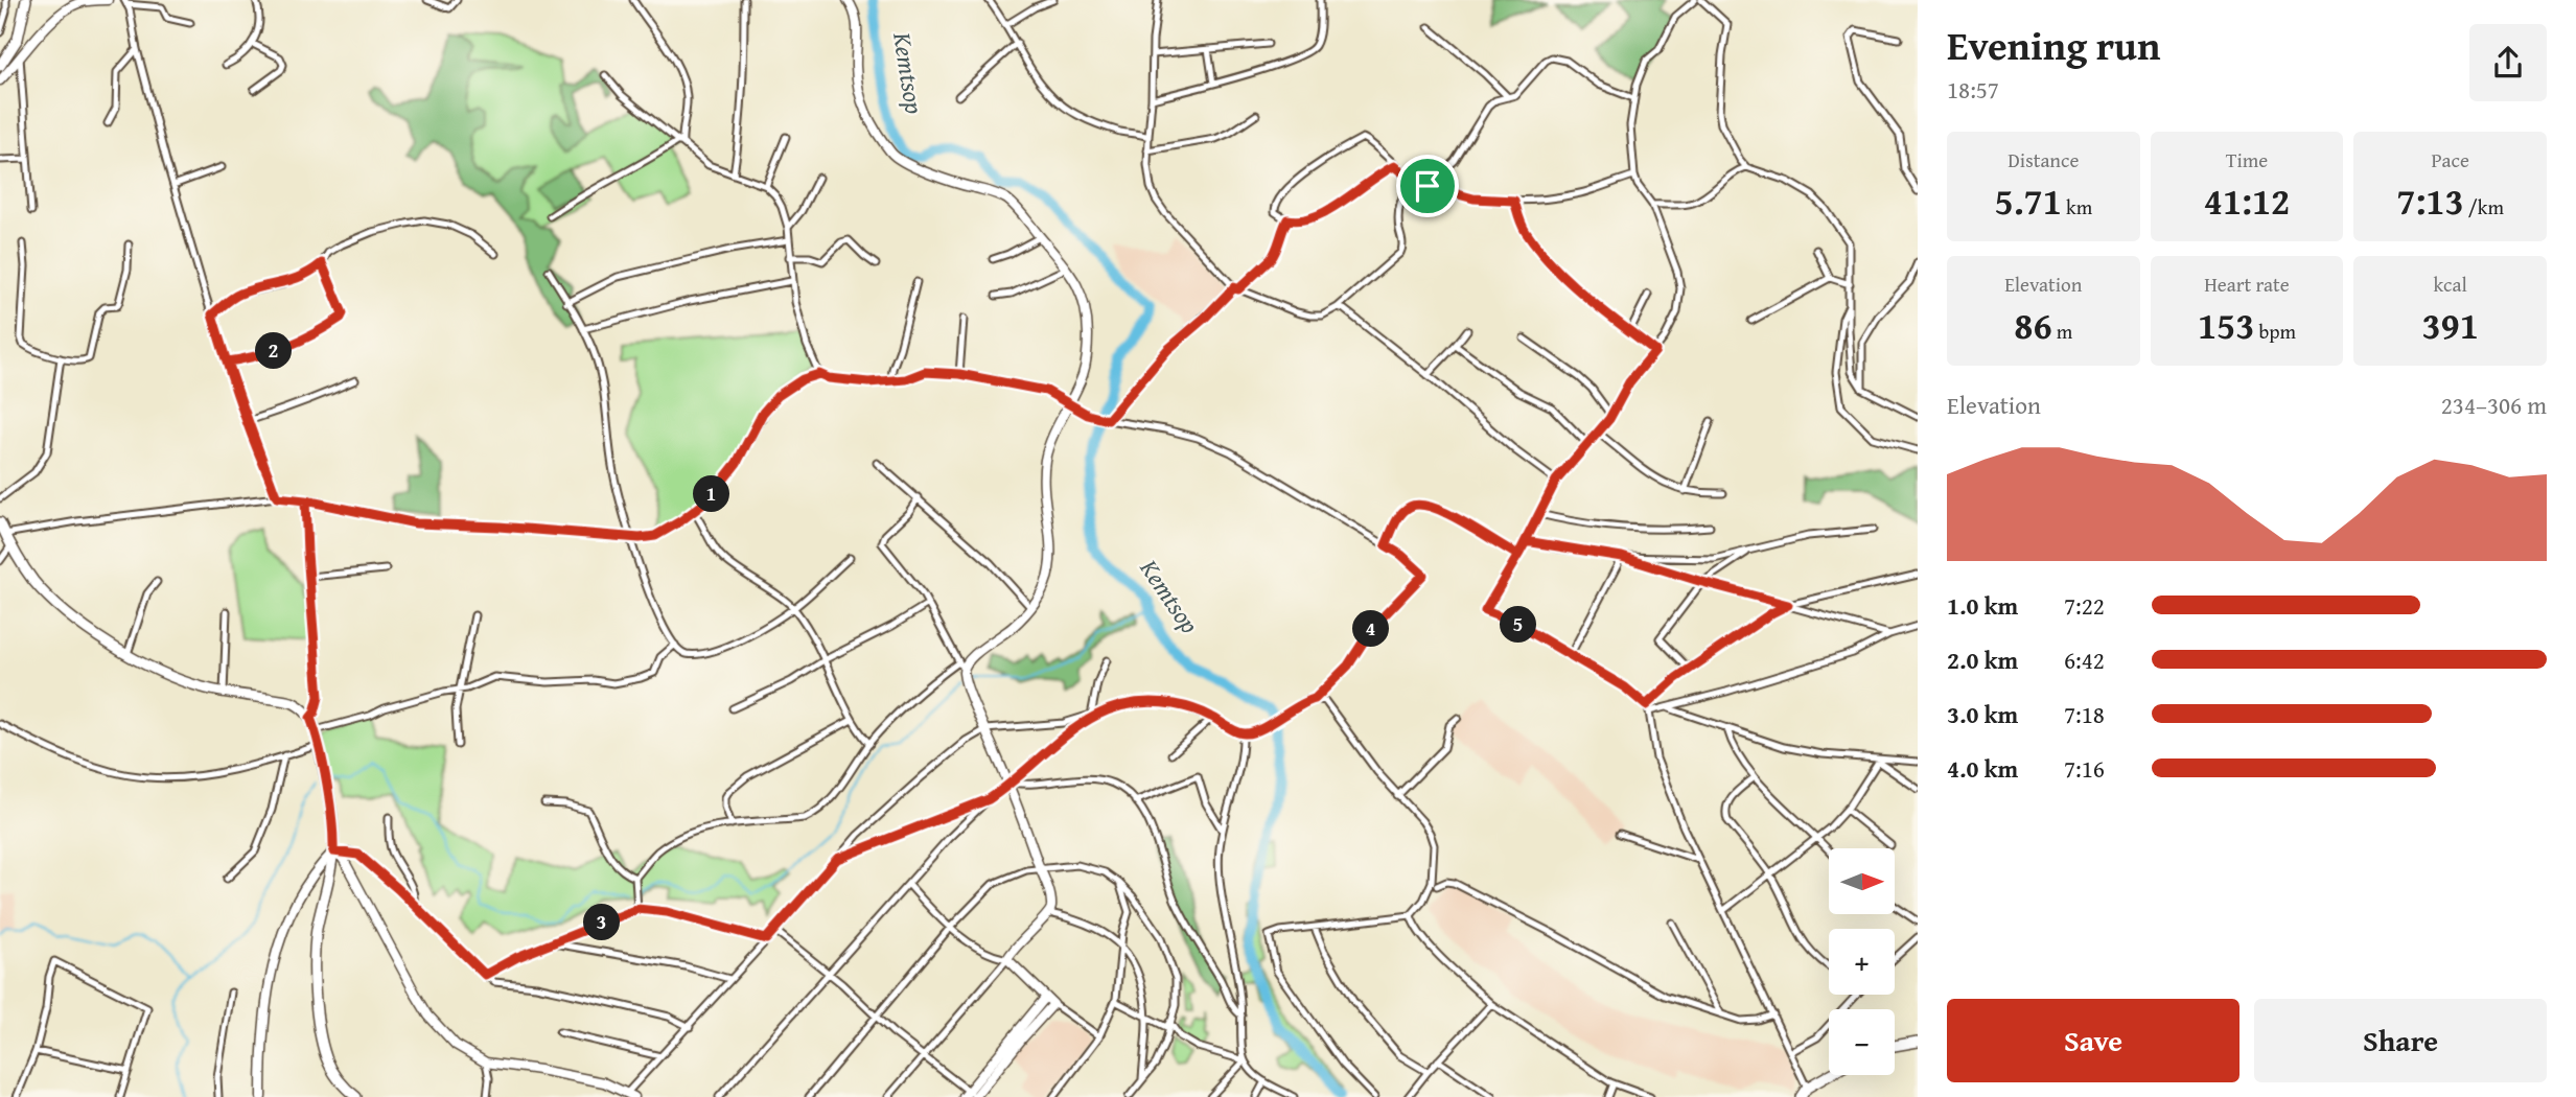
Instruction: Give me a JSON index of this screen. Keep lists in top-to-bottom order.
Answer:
{
  "water": ["Kemtsop"],
  "north": "right",
  "page": {
    "heading": ["Evening run", "18:57"],
    "stats": [
      ["Distance", "5.71 km"],
      ["Time", "41:12"],
      ["Pace", "7:13 /km"],
      ["Elevation", "86 m"],
      ["Heart rate", "153 bpm"],
      ["kcal", "391"]
    ],
    "pins": [
      "2",
      "1",
      "5",
      "4",
      "3"
    ],
    "chart": ["Elevation", "234–306 m"],
    "list": [
      {
        "name": "1.0 km",
        "note": "7:22"
      },
      {
        "name": "2.0 km",
        "note": "6:42"
      },
      {
        "name": "3.0 km",
        "note": "7:18"
      },
      {
        "name": "4.0 km",
        "note": "7:16"
      }
    ],
    "map_buttons": ["+", "−"],
    "buttons": ["Save", "Share"]
  }
}
